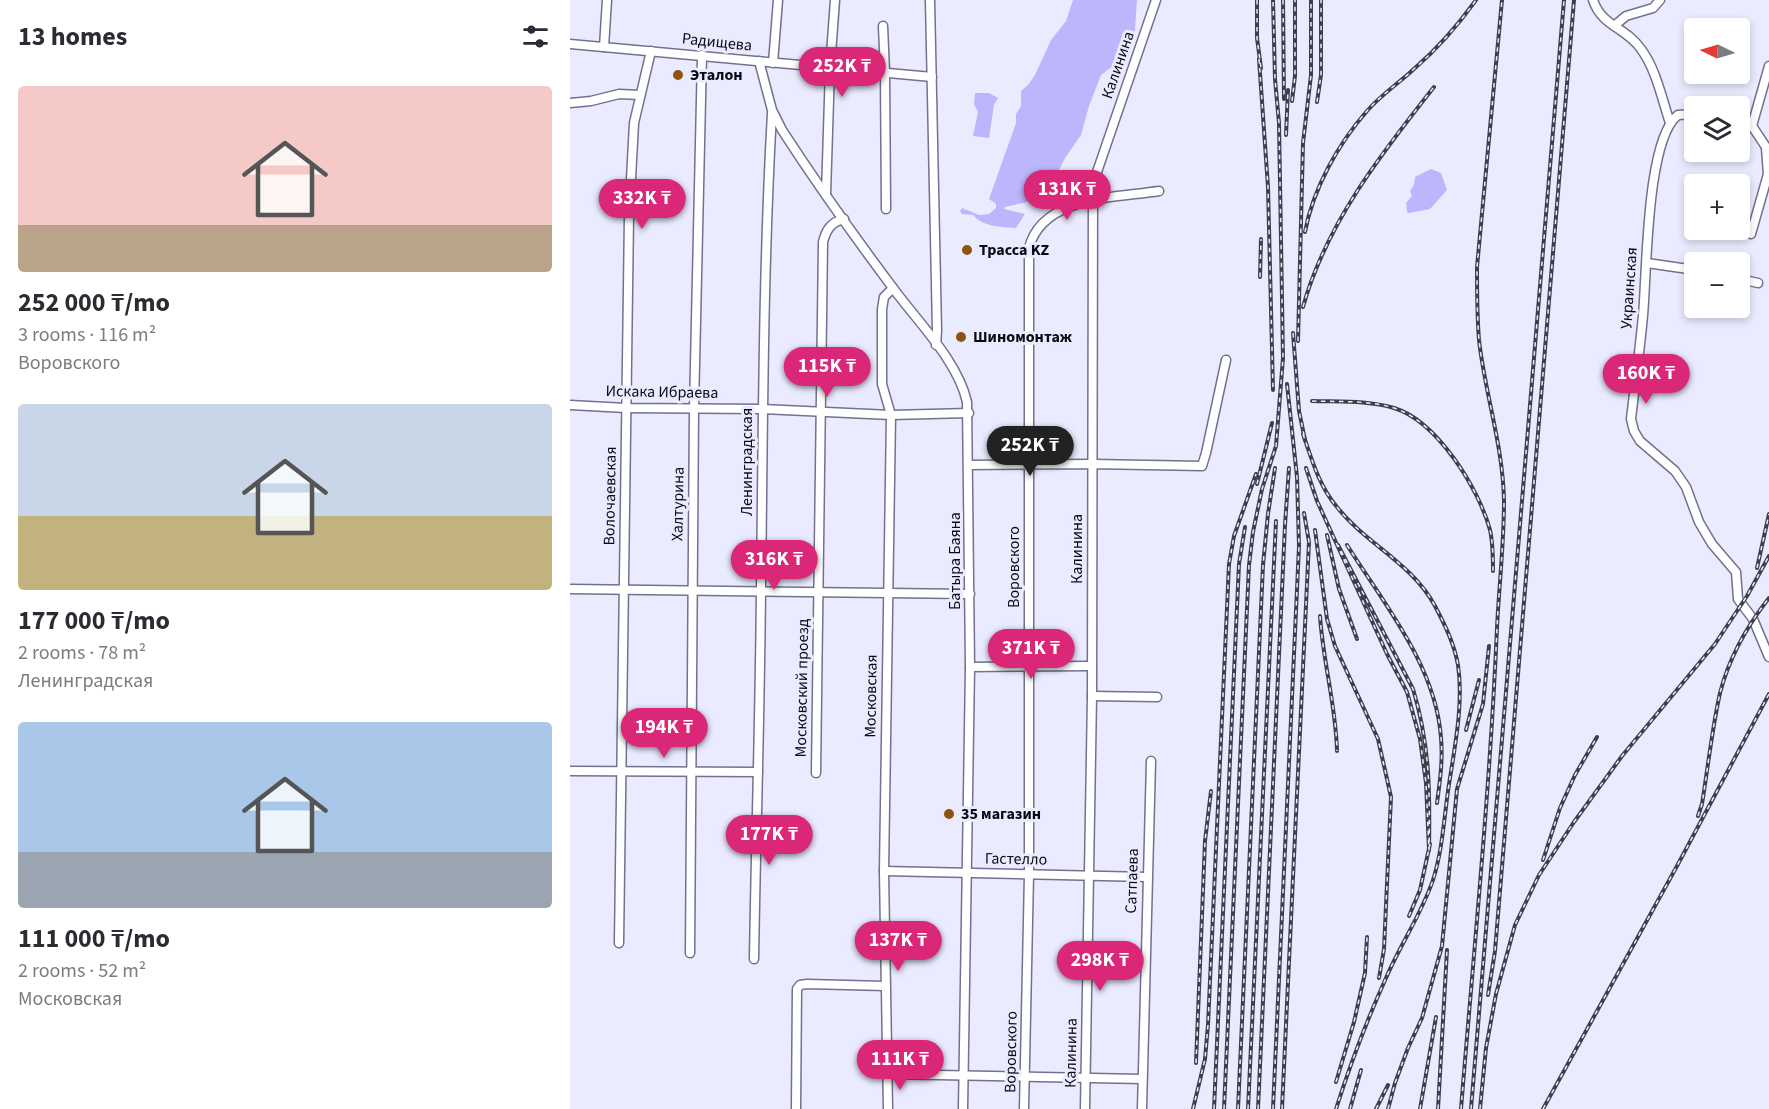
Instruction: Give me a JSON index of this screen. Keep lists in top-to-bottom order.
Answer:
{
  "streets": {
    "street": [
      "Радищева",
      "Калинина",
      "Украинская",
      "Искака Ибраева",
      "Ленинградская",
      "Волочаевская",
      "Халтурина",
      "Батыра Баяна",
      "Воровского",
      "Московский проезд",
      "Московская",
      "Гастелло",
      "Сатпаева"
    ]
  },
  "crossings": [
    ["Радищева", "Волочаевская"],
    ["Радищева", "Халтурина"],
    ["Радищева", "Батыра Баяна"],
    ["Калинина", "Воровского"],
    ["Калинина", "Гастелло"],
    ["Искака Ибраева", "Ленинградская"],
    ["Искака Ибраева", "Волочаевская"],
    ["Искака Ибраева", "Халтурина"],
    ["Искака Ибраева", "Батыра Баяна"],
    ["Искака Ибраева", "Московский проезд"],
    ["Искака Ибраева", "Московская"],
    ["Ленинградская", "Батыра Баяна"],
    ["Батыра Баяна", "Московский проезд"],
    ["Батыра Баяна", "Московская"],
    ["Батыра Баяна", "Гастелло"],
    ["Воровского", "Гастелло"],
    ["Московская", "Гастелло"],
    ["Гастелло", "Сатпаева"]
  ],
  "places": [
    "Эталон",
    "Трасса KZ",
    "Шиномонтаж",
    "35 магазин"
  ],
  "north": "left",
  "page": {
    "heading": "13 homes",
    "map_buttons": ["+", "−"],
    "price": [
      "252K ₸",
      "131K ₸",
      "332K ₸",
      "115K ₸",
      "160K ₸",
      "252K ₸",
      "316K ₸",
      "371K ₸",
      "194K ₸",
      "177K ₸",
      "137K ₸",
      "298K ₸",
      "111K ₸"
    ],
    "list": [
      {
        "name": "252 000 ₸/mo",
        "note": "3 rooms · 116 m² · Воровского"
      },
      {
        "name": "177 000 ₸/mo",
        "note": "2 rooms · 78 m² · Ленинградская"
      },
      {
        "name": "111 000 ₸/mo",
        "note": "2 rooms · 52 m² · Московская"
      }
    ]
  }
}
